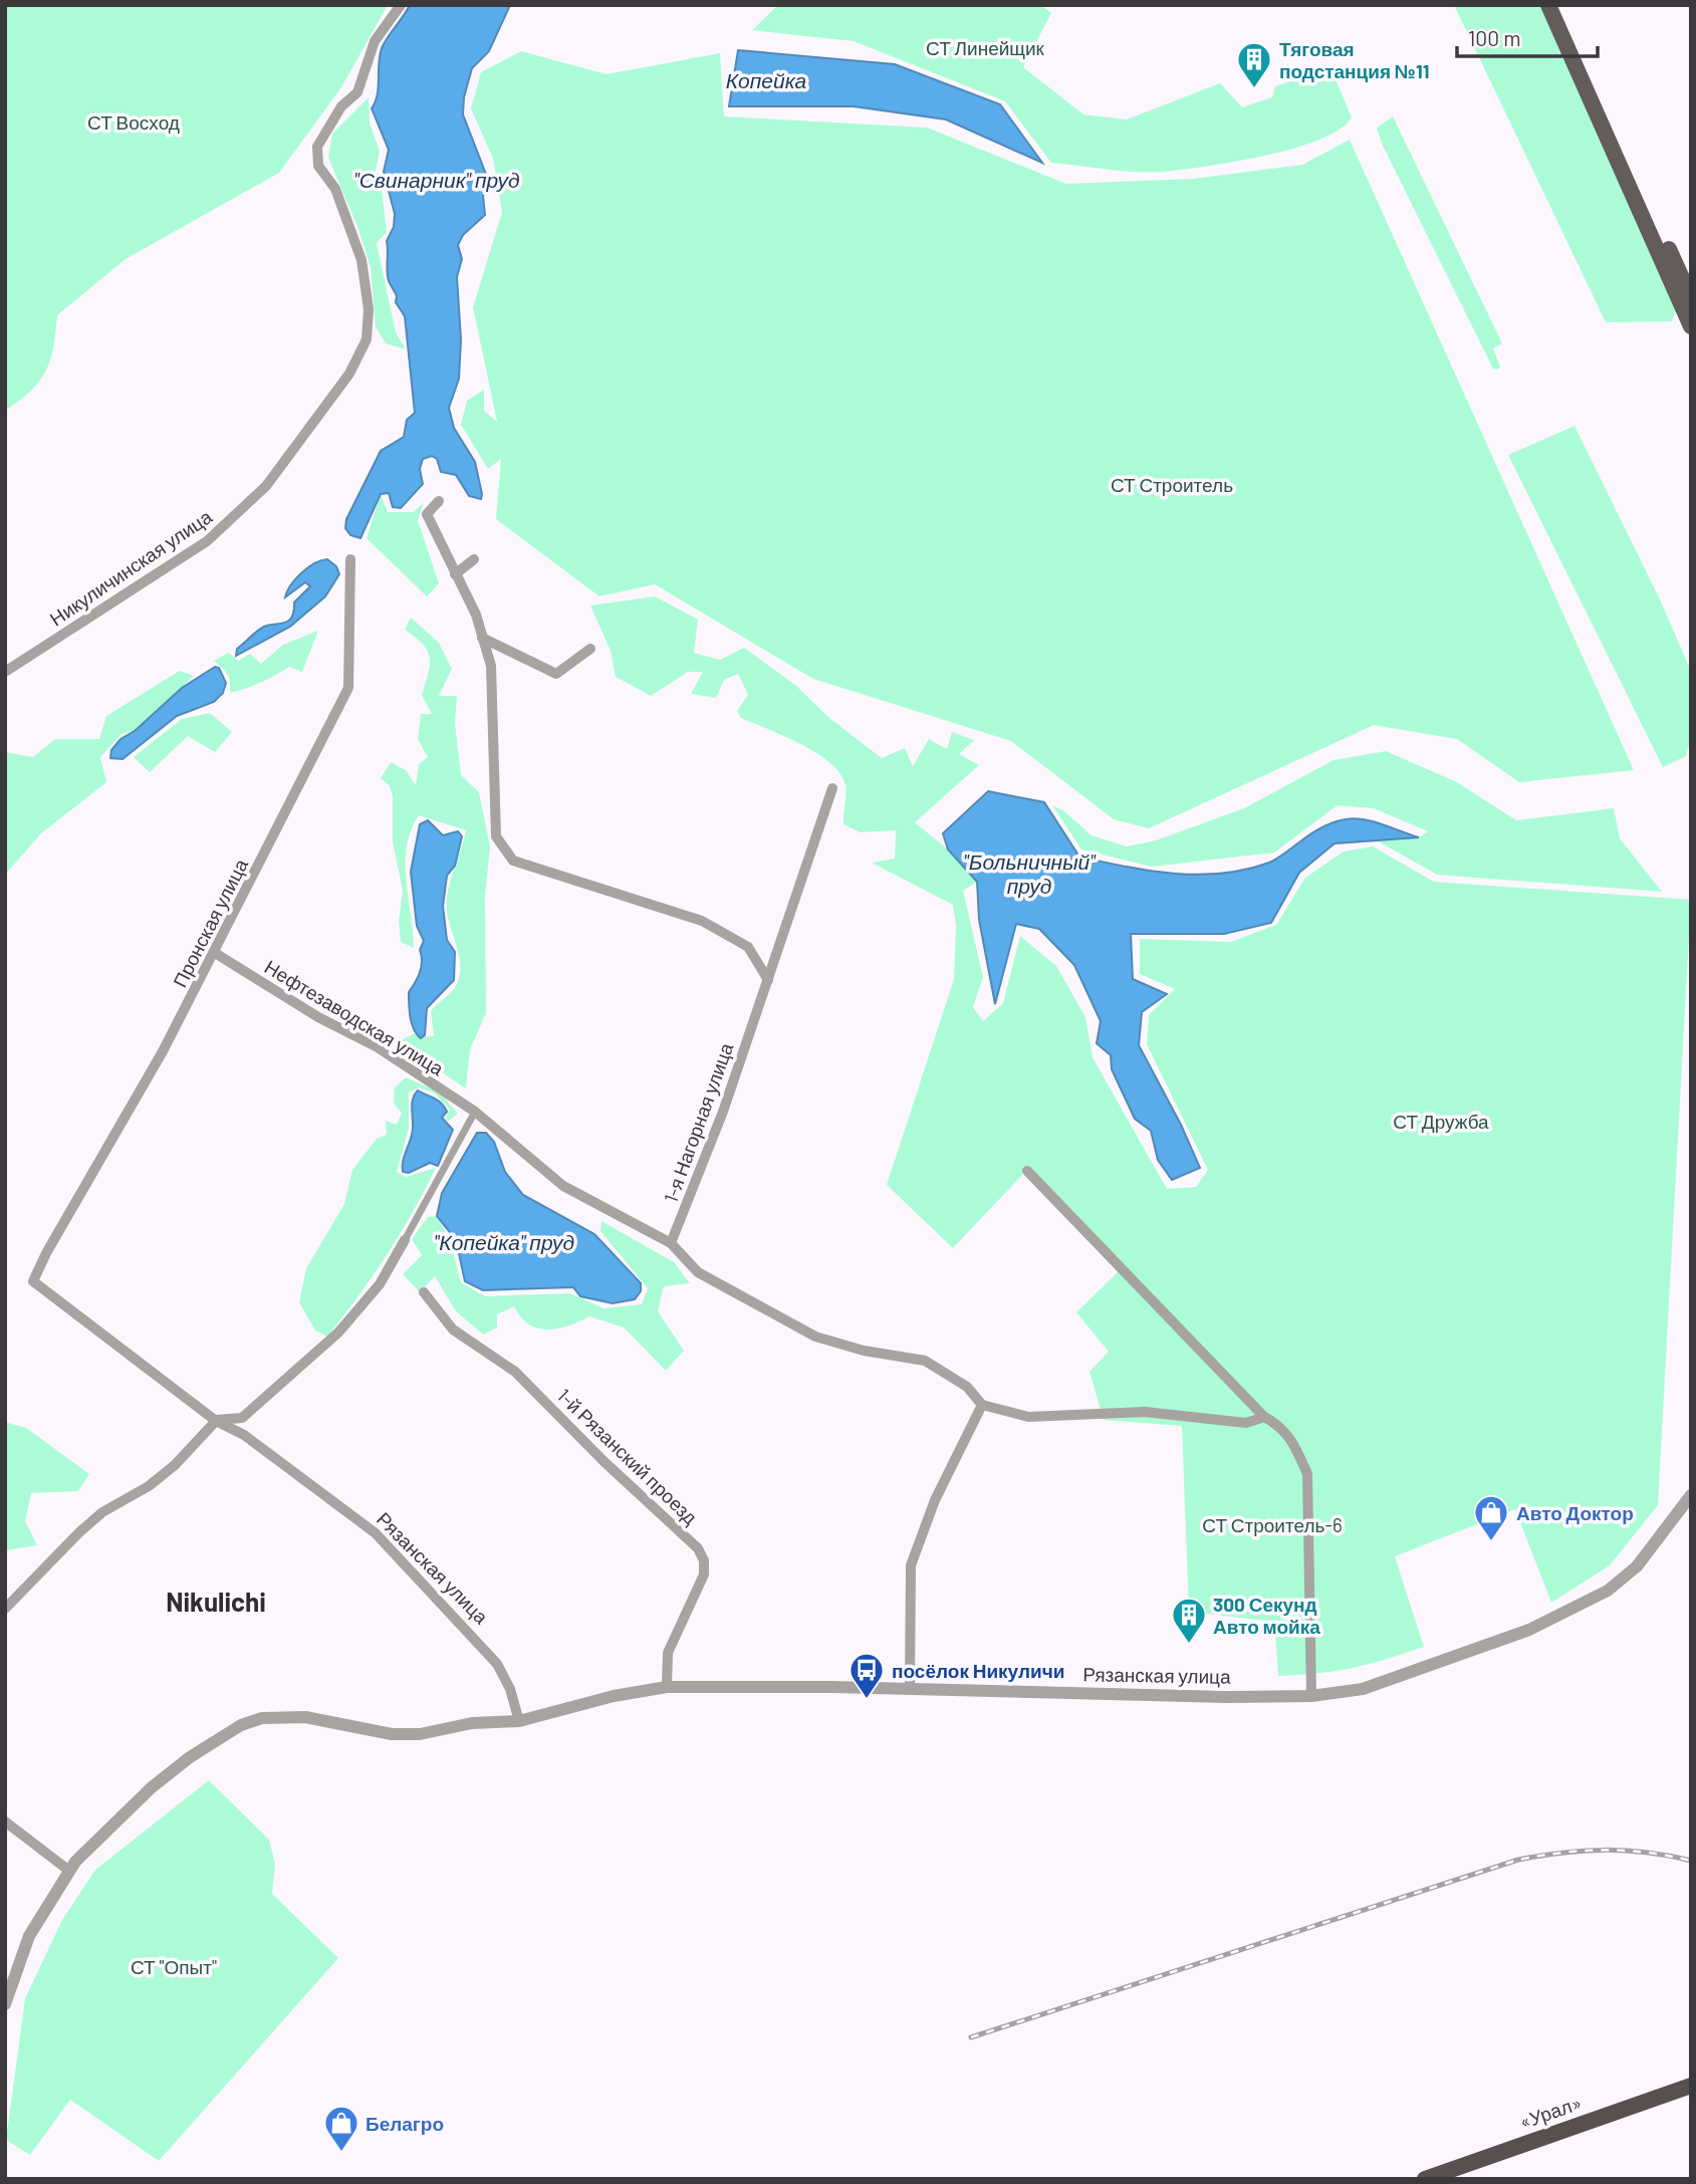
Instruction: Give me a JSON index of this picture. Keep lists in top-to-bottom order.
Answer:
{
  "streets": {
    "highway": ["«Урал»"],
    "street": [
      "Никуличинская улица",
      "Пронская улица",
      "Нефтезаводская улица",
      "1-я Нагорная улица",
      "1-й Рязанский проезд",
      "Рязанская улица"
    ]
  },
  "crossings": [
    ["Пронская улица", "Нефтезаводская улица"],
    ["Пронская улица", "Рязанская улица"],
    ["1-й Рязанский проезд", "Рязанская улица"]
  ],
  "districts": ["Nikulichi"],
  "water": [
    "Копейка",
    "\"Свинарник\" пруд",
    "\"Больничный\" пруд",
    "\"Копейка\" пруд"
  ],
  "parks": [
    "СТ Линейщик",
    "СТ Восход",
    "СТ Строитель",
    "СТ Дружба",
    "СТ Строитель-6",
    "СТ \"Опыт\""
  ],
  "places": {
    "building": ["Тяговая подстанция №11", "300 Секунд Авто мойка"],
    "shop": ["Авто Доктор", "Белагро"],
    "bus stop": ["посёлок Никуличи"]
  },
  "scale_bar": "100 m"
}
